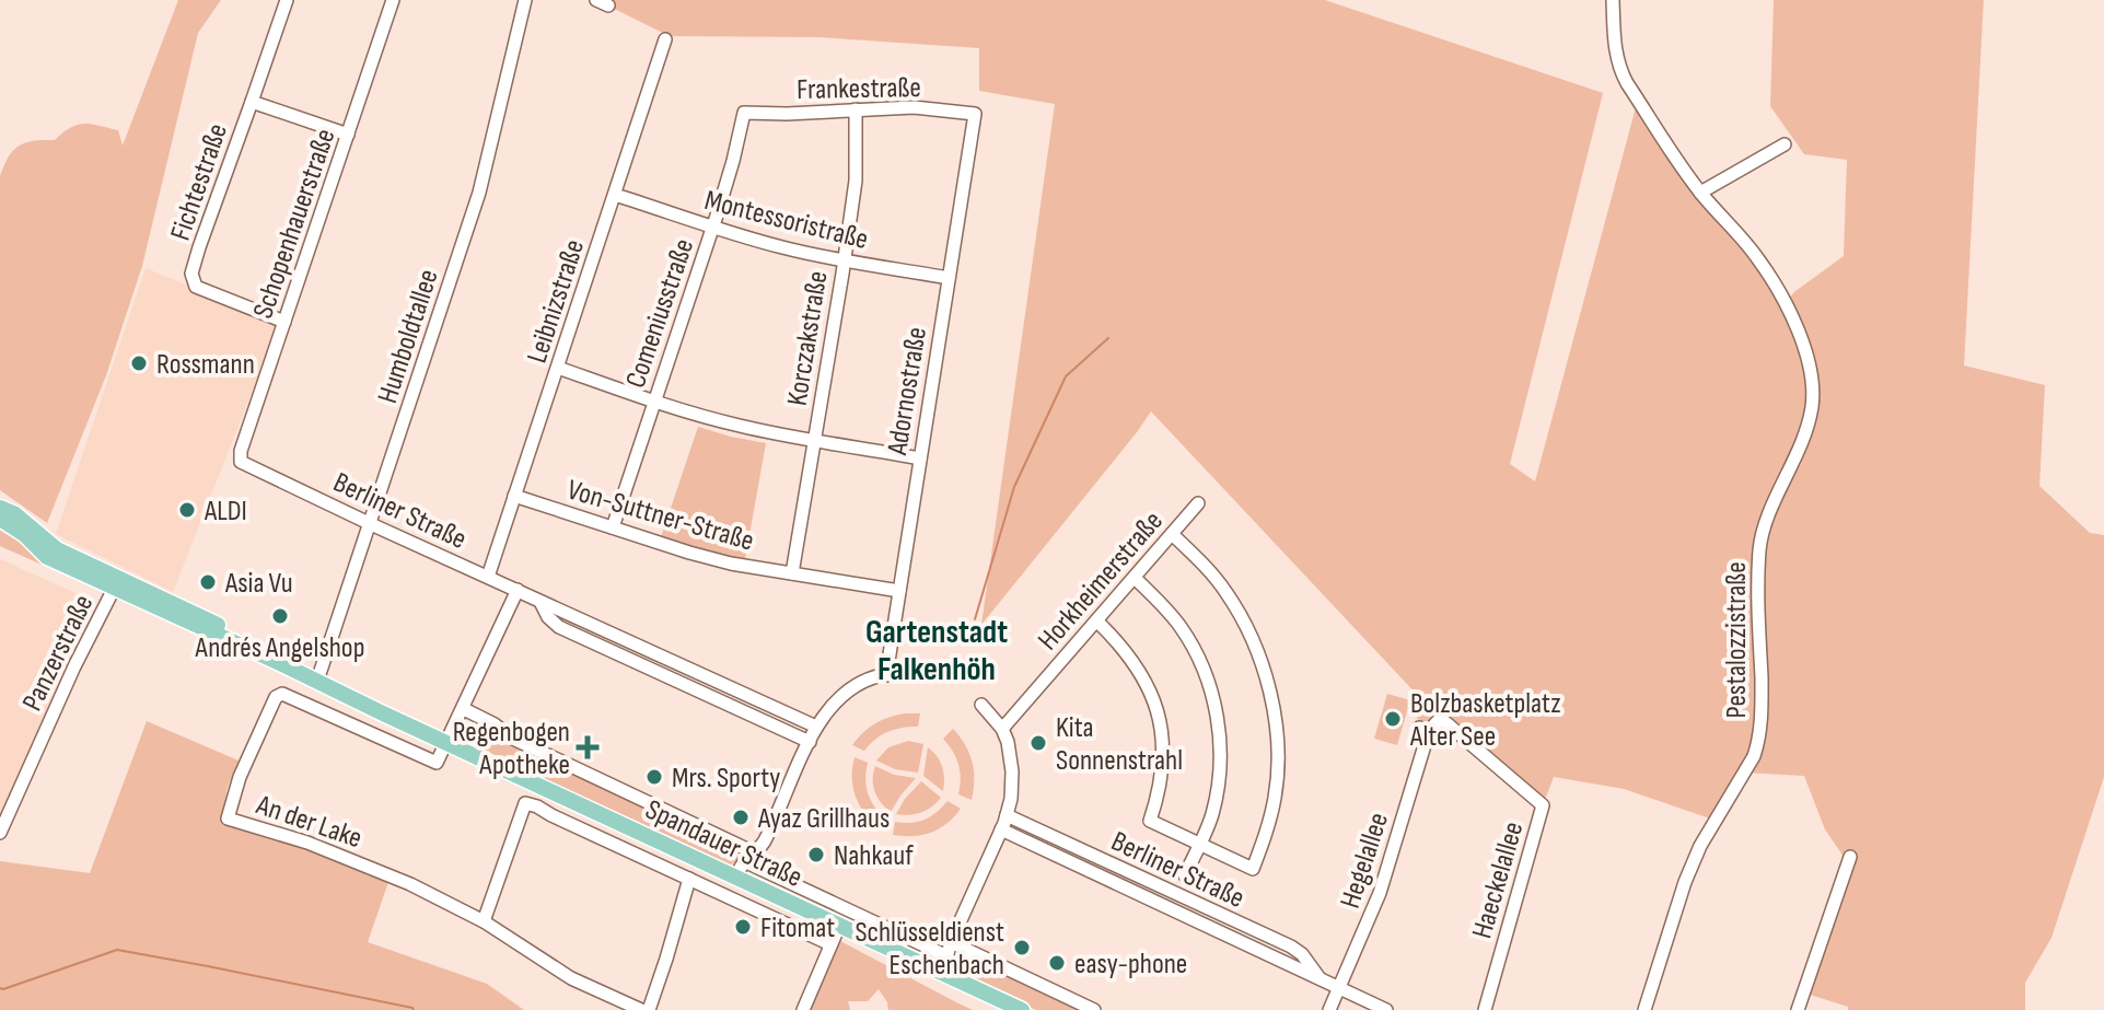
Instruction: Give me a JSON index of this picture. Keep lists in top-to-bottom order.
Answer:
{
  "streets": {
    "main road": ["Spandauer Straße"],
    "street": [
      "Frankestraße",
      "Fichtestraße",
      "Montessoristraße",
      "Schopenhauerstraße",
      "Leibnizstraße",
      "Comeniusstraße",
      "Humboldtallee",
      "Korczakstraße",
      "Adornostraße",
      "Berliner Straße",
      "Von-Suttner-Straße",
      "Horkheimerstraße",
      "Pestalozzistraße",
      "Panzerstraße",
      "An der Lake",
      "Hegelallee",
      "Haeckelallee"
    ]
  },
  "crossings": [
    ["Frankestraße", "Comeniusstraße"],
    ["Frankestraße", "Korczakstraße"],
    ["Frankestraße", "Adornostraße"],
    ["Fichtestraße", "Schopenhauerstraße"],
    ["Montessoristraße", "Leibnizstraße"],
    ["Montessoristraße", "Comeniusstraße"],
    ["Montessoristraße", "Korczakstraße"],
    ["Montessoristraße", "Adornostraße"],
    ["Schopenhauerstraße", "Berliner Straße"],
    ["Leibnizstraße", "Berliner Straße"],
    ["Leibnizstraße", "Von-Suttner-Straße"],
    ["Comeniusstraße", "Von-Suttner-Straße"],
    ["Humboldtallee", "Berliner Straße"],
    ["Humboldtallee", "Spandauer Straße"],
    ["Korczakstraße", "Von-Suttner-Straße"],
    ["Adornostraße", "Von-Suttner-Straße"],
    ["Berliner Straße", "Hegelallee"],
    ["Panzerstraße", "Spandauer Straße"],
    ["An der Lake", "Spandauer Straße"],
    ["Hegelallee", "Haeckelallee"]
  ],
  "districts": ["Gartenstadt Falkenhöh"],
  "places": {
    "other": [
      "Rossmann",
      "ALDI",
      "Asia Vu",
      "Andrés Angelshop",
      "Bolzbasketplatz Alter See",
      "Kita Sonnenstrahl",
      "Mrs. Sporty",
      "Ayaz Grillhaus",
      "Nahkauf",
      "Fitomat",
      "Schlüsseldienst Eschenbach",
      "easy-phone"
    ],
    "health": ["Regenbogen Apotheke"]
  }
}
